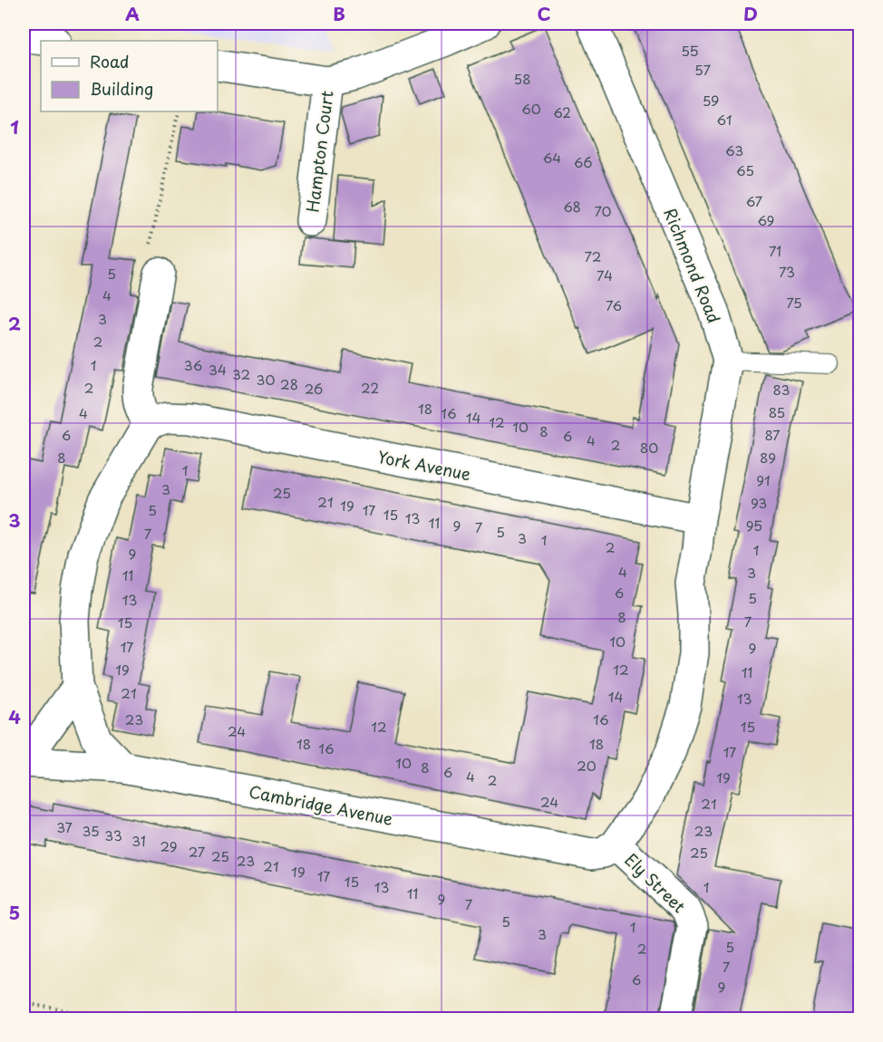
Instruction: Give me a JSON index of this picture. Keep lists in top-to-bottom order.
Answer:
{
  "streets": {
    "street": [
      "Hampton Court",
      "Richmond Road",
      "York Avenue",
      "Cambridge Avenue",
      "Ely Street"
    ]
  },
  "crossings": [
    ["Richmond Road", "York Avenue"],
    ["Richmond Road", "Cambridge Avenue"],
    ["Richmond Road", "Ely Street"],
    ["Cambridge Avenue", "Ely Street"]
  ],
  "house_numbers": [
    "55",
    "57",
    "58",
    "59",
    "60",
    "62",
    "61",
    "63",
    "64",
    "66",
    "65",
    "67",
    "68",
    "70",
    "69",
    "71",
    "72",
    "73",
    "5",
    "74",
    "4",
    "75",
    "76",
    "3",
    "2",
    "1",
    "36",
    "34",
    "32",
    "30",
    "28",
    "2",
    "22",
    "26",
    "83",
    "18",
    "85",
    "4",
    "16",
    "14",
    "12",
    "10",
    "8",
    "6",
    "87",
    "6",
    "4",
    "2",
    "80",
    "8",
    "89",
    "1",
    "91",
    "3",
    "25",
    "21",
    "93",
    "19",
    "5",
    "17",
    "15",
    "13",
    "11",
    "9",
    "95",
    "7",
    "5",
    "7",
    "3",
    "1",
    "2",
    "1",
    "9",
    "4",
    "3",
    "11",
    "6",
    "5",
    "13",
    "8",
    "7",
    "15",
    "10",
    "17",
    "9",
    "19",
    "12",
    "11",
    "21",
    "14",
    "13",
    "23",
    "16",
    "12",
    "15",
    "24",
    "18",
    "18",
    "16",
    "17",
    "10",
    "20",
    "8",
    "6",
    "4",
    "19",
    "2",
    "24",
    "21",
    "37",
    "35",
    "23",
    "33",
    "31",
    "29",
    "27",
    "25",
    "25",
    "23",
    "21",
    "19",
    "17",
    "15",
    "13",
    "1",
    "11",
    "9",
    "7",
    "5",
    "1",
    "3",
    "5",
    "2",
    "7",
    "6",
    "9"
  ],
  "legend": ["Road", "Building"],
  "grid": {
    "columns": [
      "A",
      "B",
      "C",
      "D"
    ],
    "rows": [
      "1",
      "2",
      "3",
      "4",
      "5"
    ]
  }
}
